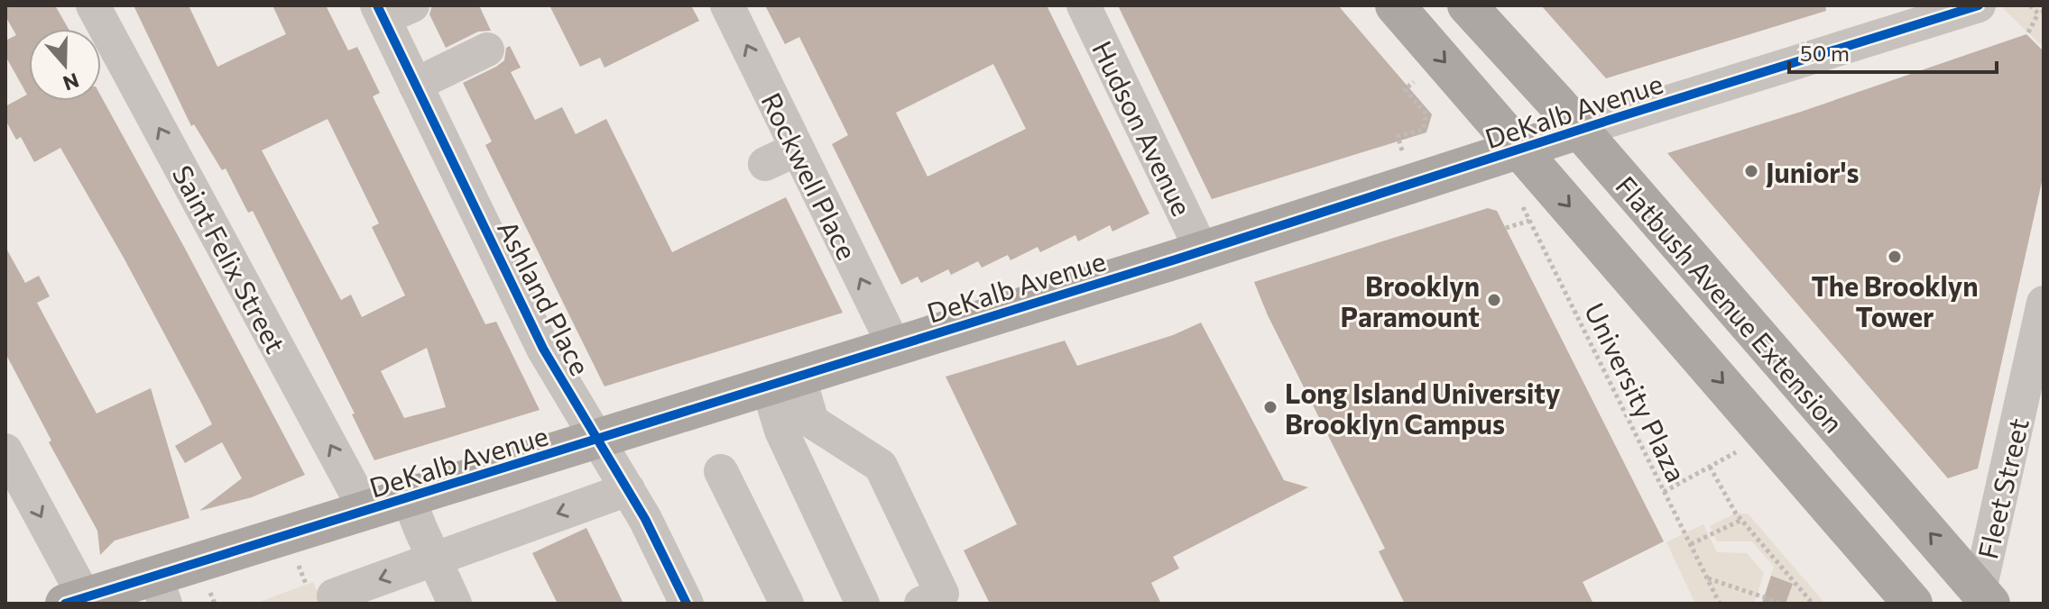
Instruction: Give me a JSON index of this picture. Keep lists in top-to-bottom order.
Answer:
{
  "streets": {
    "main road": ["DeKalb Avenue", "Flatbush Avenue Extension"],
    "street": [
      "Hudson Avenue",
      "Rockwell Place",
      "Saint Felix Street",
      "Ashland Place",
      "Fleet Street"
    ],
    "path": ["University Plaza"]
  },
  "crossings": [
    ["DeKalb Avenue", "Hudson Avenue"],
    ["DeKalb Avenue", "Rockwell Place"],
    ["DeKalb Avenue", "Saint Felix Street"],
    ["DeKalb Avenue", "Ashland Place"],
    ["DeKalb Avenue", "Flatbush Avenue Extension"],
    ["Flatbush Avenue Extension", "Fleet Street"]
  ],
  "one_way": ["Rockwell Place", "Saint Felix Street"],
  "places": [
    "Junior's",
    "The Brooklyn Tower",
    "Brooklyn Paramount",
    "Long Island University Brooklyn Campus"
  ],
  "scale_bar": "50 m",
  "north": "bottom"
}
